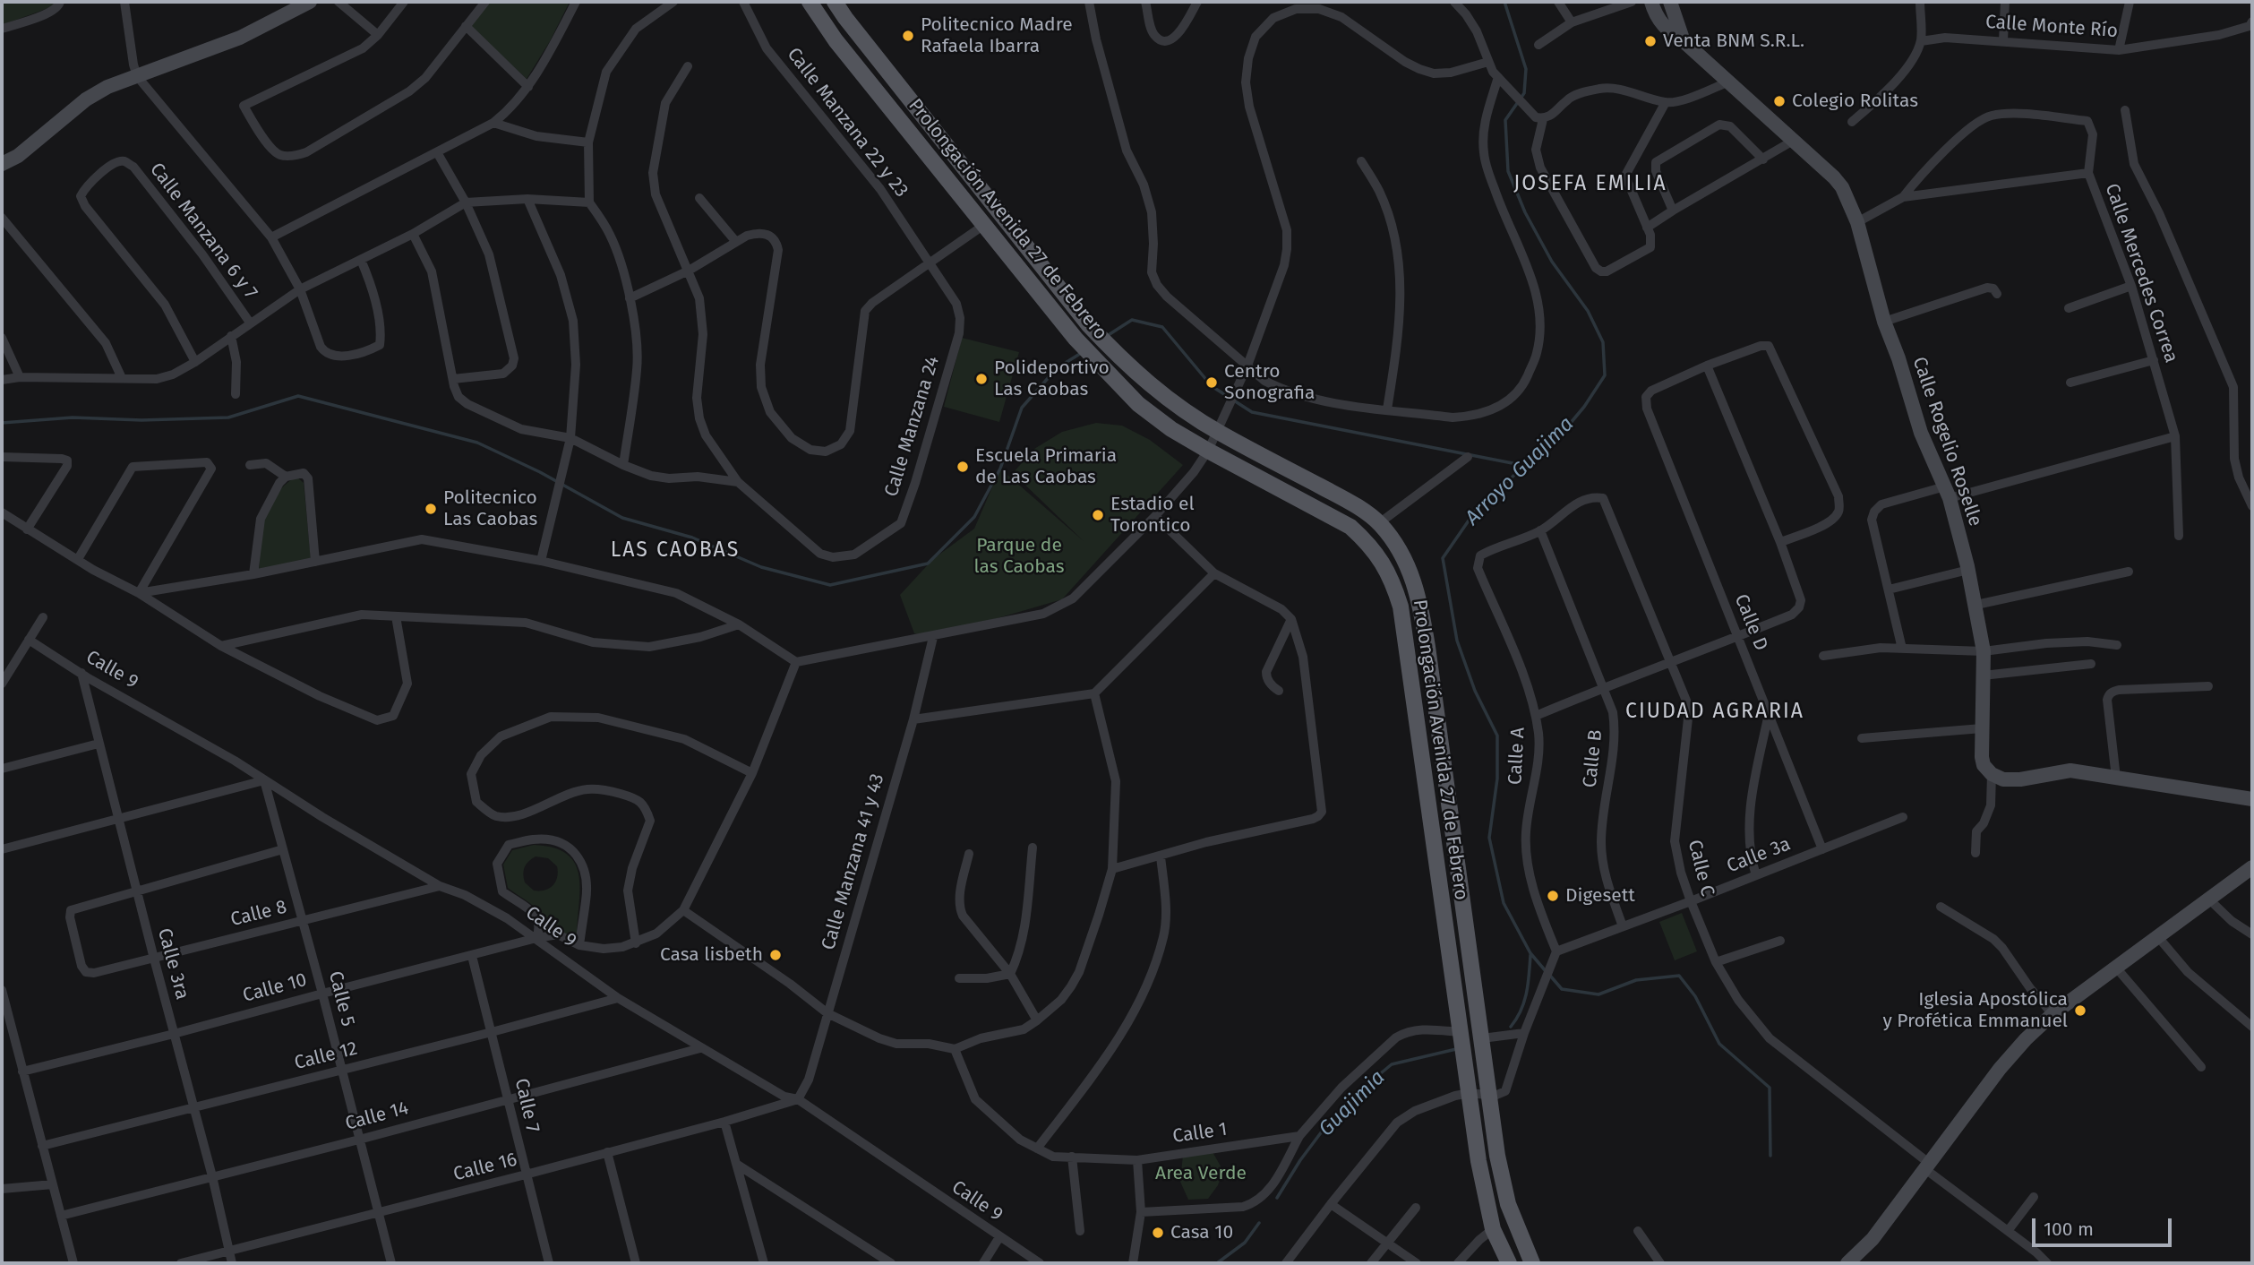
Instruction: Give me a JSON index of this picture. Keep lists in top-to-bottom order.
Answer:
{
  "streets": {
    "main road": ["Prolongación Avenida 27 de Febrero"],
    "street": [
      "Calle Monte Río",
      "Calle Manzana 22 y 23",
      "Calle Manzana 6 y 7",
      "Calle Mercedes Correa",
      "Calle Manzana 24",
      "Calle Rogelio Roselle",
      "Calle D",
      "Calle 9",
      "Calle A",
      "Calle B",
      "Calle 3a",
      "Calle Manzana 41 y 43",
      "Calle C",
      "Calle 8",
      "Calle 3ra",
      "Calle 10",
      "Calle 5",
      "Calle 12",
      "Calle 7",
      "Calle 14",
      "Calle 1",
      "Calle 16"
    ]
  },
  "crossings": [
    ["Calle Manzana 22 y 23", "Calle Manzana 24"],
    ["Calle D", "Calle 3a"],
    ["Calle 9", "Calle Manzana 41 y 43"],
    ["Calle 9", "Calle 8"],
    ["Calle 9", "Calle 3ra"],
    ["Calle 9", "Calle 10"],
    ["Calle 9", "Calle 5"],
    ["Calle 9", "Calle 12"],
    ["Calle 9", "Calle 14"],
    ["Calle 9", "Calle 16"],
    ["Calle A", "Calle B"],
    ["Calle A", "Calle 3a"],
    ["Calle A", "Calle C"],
    ["Calle B", "Calle 3a"],
    ["Calle B", "Calle C"],
    ["Calle 3a", "Calle C"],
    ["Calle Manzana 41 y 43", "Calle 16"],
    ["Calle 8", "Calle 3ra"],
    ["Calle 8", "Calle 5"],
    ["Calle 3ra", "Calle 10"],
    ["Calle 3ra", "Calle 12"],
    ["Calle 3ra", "Calle 14"],
    ["Calle 3ra", "Calle 16"],
    ["Calle 10", "Calle 5"],
    ["Calle 10", "Calle 7"],
    ["Calle 5", "Calle 12"],
    ["Calle 5", "Calle 14"],
    ["Calle 5", "Calle 16"],
    ["Calle 12", "Calle 7"],
    ["Calle 7", "Calle 14"],
    ["Calle 7", "Calle 16"]
  ],
  "districts": ["JOSEFA EMILIA", "LAS CAOBAS", "CIUDAD AGRARIA"],
  "water": ["Arroyo Guajima", "Guajimia"],
  "parks": ["Parque de las Caobas", "Area Verde"],
  "places": [
    "Politecnico Madre Rafaela Ibarra",
    "Venta BNM S.R.L.",
    "Colegio Rolitas",
    "Polideportivo Las Caobas",
    "Centro Sonografia",
    "Escuela Primaria de Las Caobas",
    "Politecnico Las Caobas",
    "Estadio el Torontico",
    "Digesett",
    "Casa lisbeth",
    "Iglesia Apostólica y Profética Emmanuel",
    "Casa 10"
  ],
  "scale_bar": "100 m"
}
